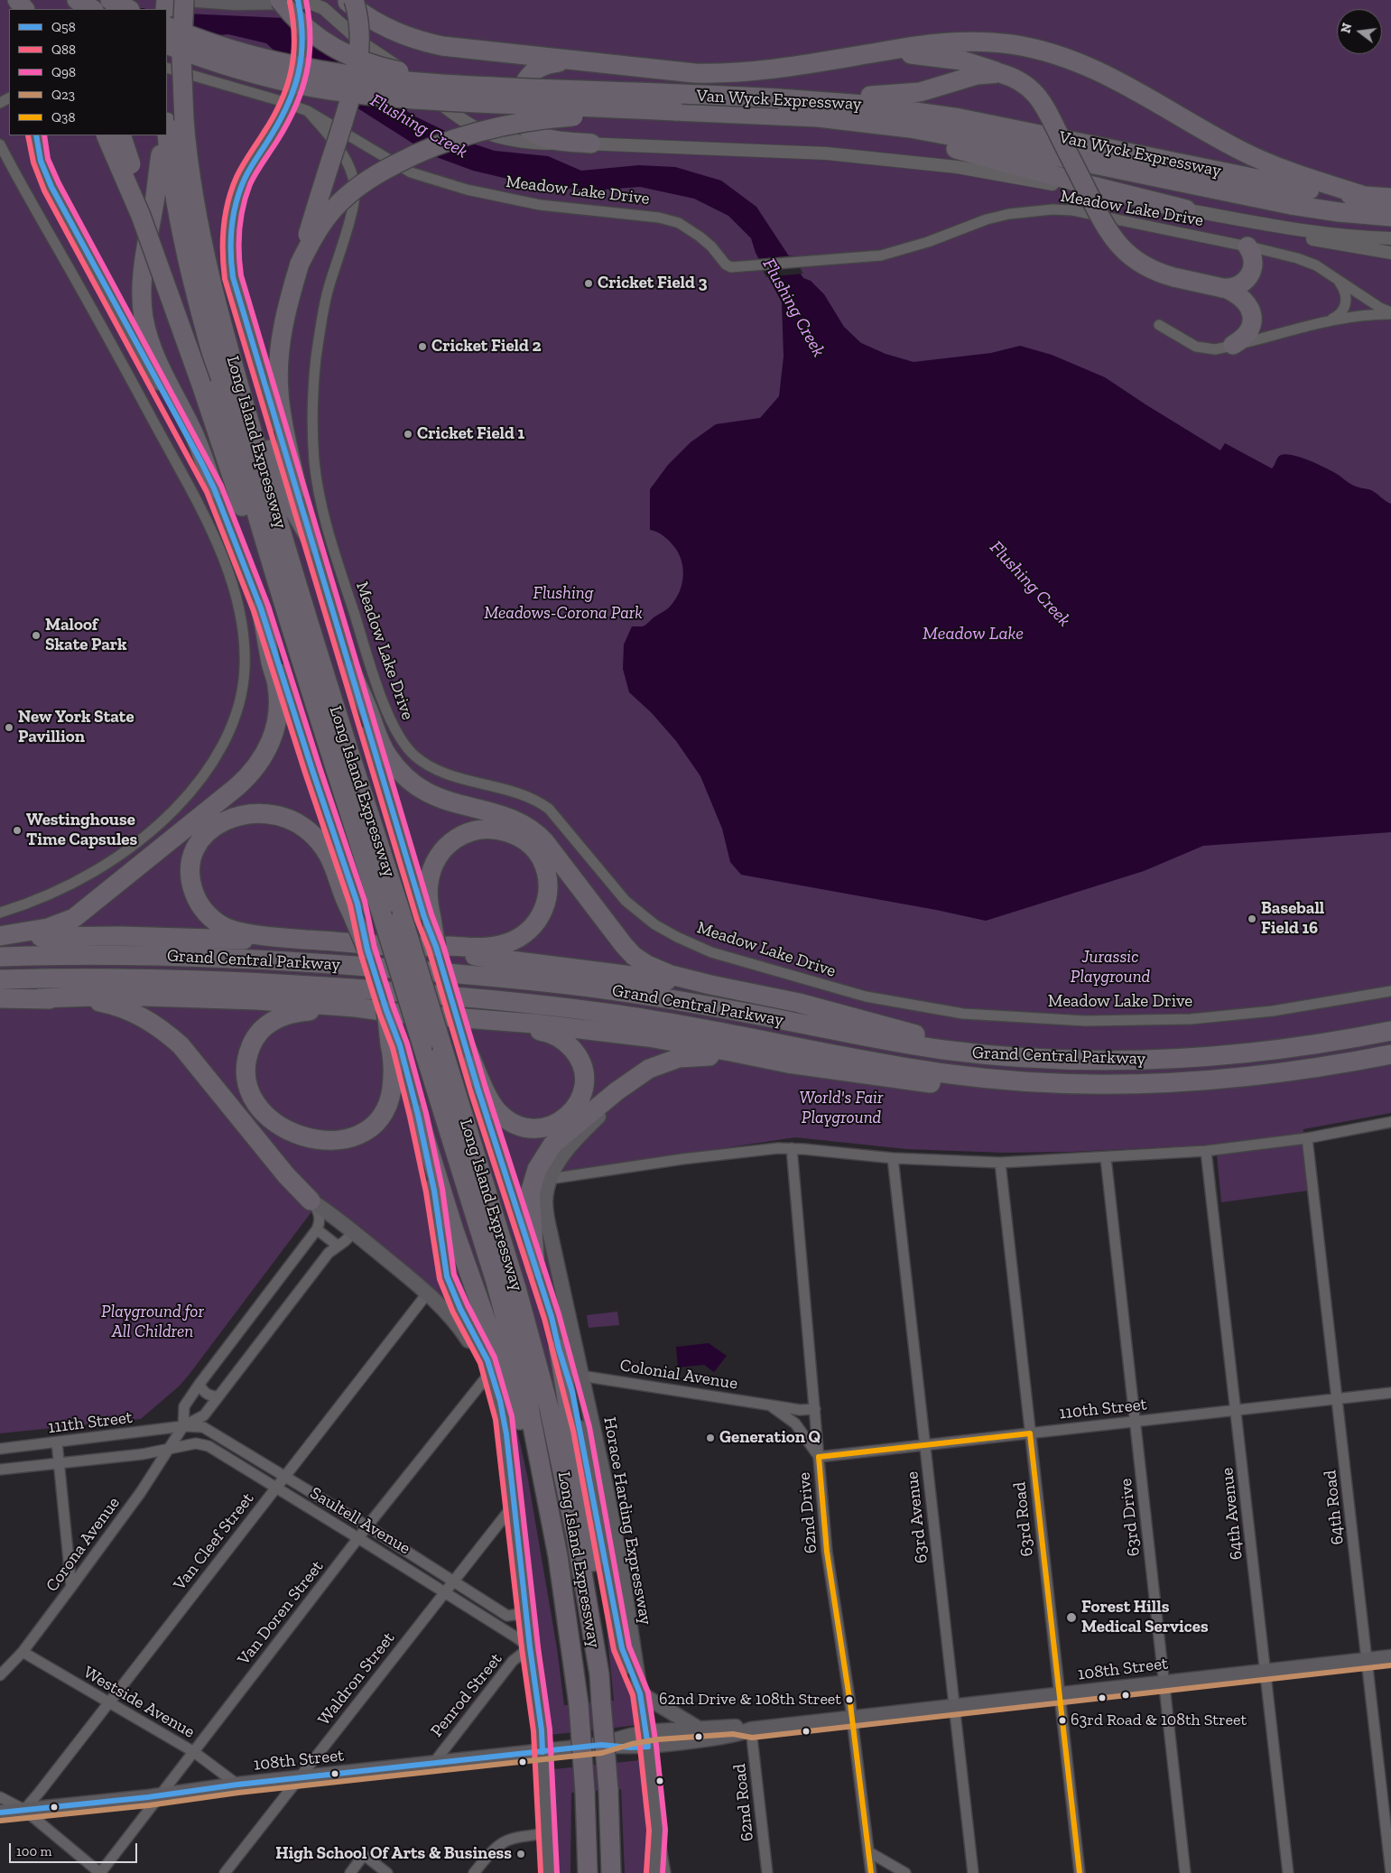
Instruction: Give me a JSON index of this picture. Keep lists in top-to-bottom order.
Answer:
{
  "streets": {
    "highway": ["Van Wyck Expressway", "Long Island Expressway", "Grand Central Parkway"],
    "main road": ["Horace Harding Expressway", "108th Street"],
    "street": [
      "Meadow Lake Drive",
      "Colonial Avenue",
      "110th Street",
      "111th Street",
      "64th Road",
      "62nd Drive",
      "64th Avenue",
      "63rd Avenue",
      "63rd Drive",
      "63rd Road",
      "Saultell Avenue",
      "Van Cleef Street",
      "Corona Avenue",
      "Van Doren Street",
      "Waldron Street",
      "Penrod Street",
      "Westside Avenue",
      "62nd Road"
    ]
  },
  "crossings": [
    ["Colonial Avenue", "110th Street"],
    ["Colonial Avenue", "62nd Drive"],
    ["Colonial Avenue", "Horace Harding Expressway"],
    ["110th Street", "64th Road"],
    ["110th Street", "62nd Drive"],
    ["110th Street", "64th Avenue"],
    ["110th Street", "63rd Avenue"],
    ["110th Street", "63rd Drive"],
    ["110th Street", "63rd Road"],
    ["111th Street", "Saultell Avenue"],
    ["111th Street", "Corona Avenue"],
    ["64th Road", "108th Street"],
    ["62nd Drive", "108th Street"],
    ["64th Avenue", "108th Street"],
    ["63rd Avenue", "108th Street"],
    ["63rd Drive", "108th Street"],
    ["63rd Road", "108th Street"],
    ["Saultell Avenue", "Van Cleef Street"],
    ["Saultell Avenue", "Corona Avenue"],
    ["Saultell Avenue", "Van Doren Street"],
    ["Saultell Avenue", "Waldron Street"],
    ["Saultell Avenue", "Penrod Street"],
    ["Horace Harding Expressway", "108th Street"],
    ["Van Cleef Street", "108th Street"],
    ["Van Cleef Street", "Westside Avenue"],
    ["Corona Avenue", "Westside Avenue"],
    ["Van Doren Street", "108th Street"],
    ["Van Doren Street", "Westside Avenue"],
    ["108th Street", "Waldron Street"],
    ["108th Street", "Penrod Street"],
    ["108th Street", "Westside Avenue"],
    ["108th Street", "62nd Road"]
  ],
  "water": ["Flushing Creek", "Meadow Lake"],
  "parks": [
    "Flushing Meadows-Corona Park",
    "Jurassic Playground",
    "World's Fair Playground",
    "Playground for All Children"
  ],
  "places": [
    "Cricket Field 3",
    "Cricket Field 2",
    "Cricket Field 1",
    "Maloof Skate Park",
    "New York State Pavillion",
    "Westinghouse Time Capsules",
    "Baseball Field 16",
    "Generation Q",
    "Forest Hills Medical Services",
    "62nd Drive & 108th Street",
    "63rd Road & 108th Street",
    "High School Of Arts & Business"
  ],
  "lines": [
    "transit line Q58",
    "transit line Q98",
    "transit line Q88",
    "transit line Q38",
    "transit line Q23"
  ],
  "legend": [
    "Q58",
    "Q88",
    "Q98",
    "Q23",
    "Q38"
  ],
  "scale_bar": "100 m",
  "north": "left"
}
